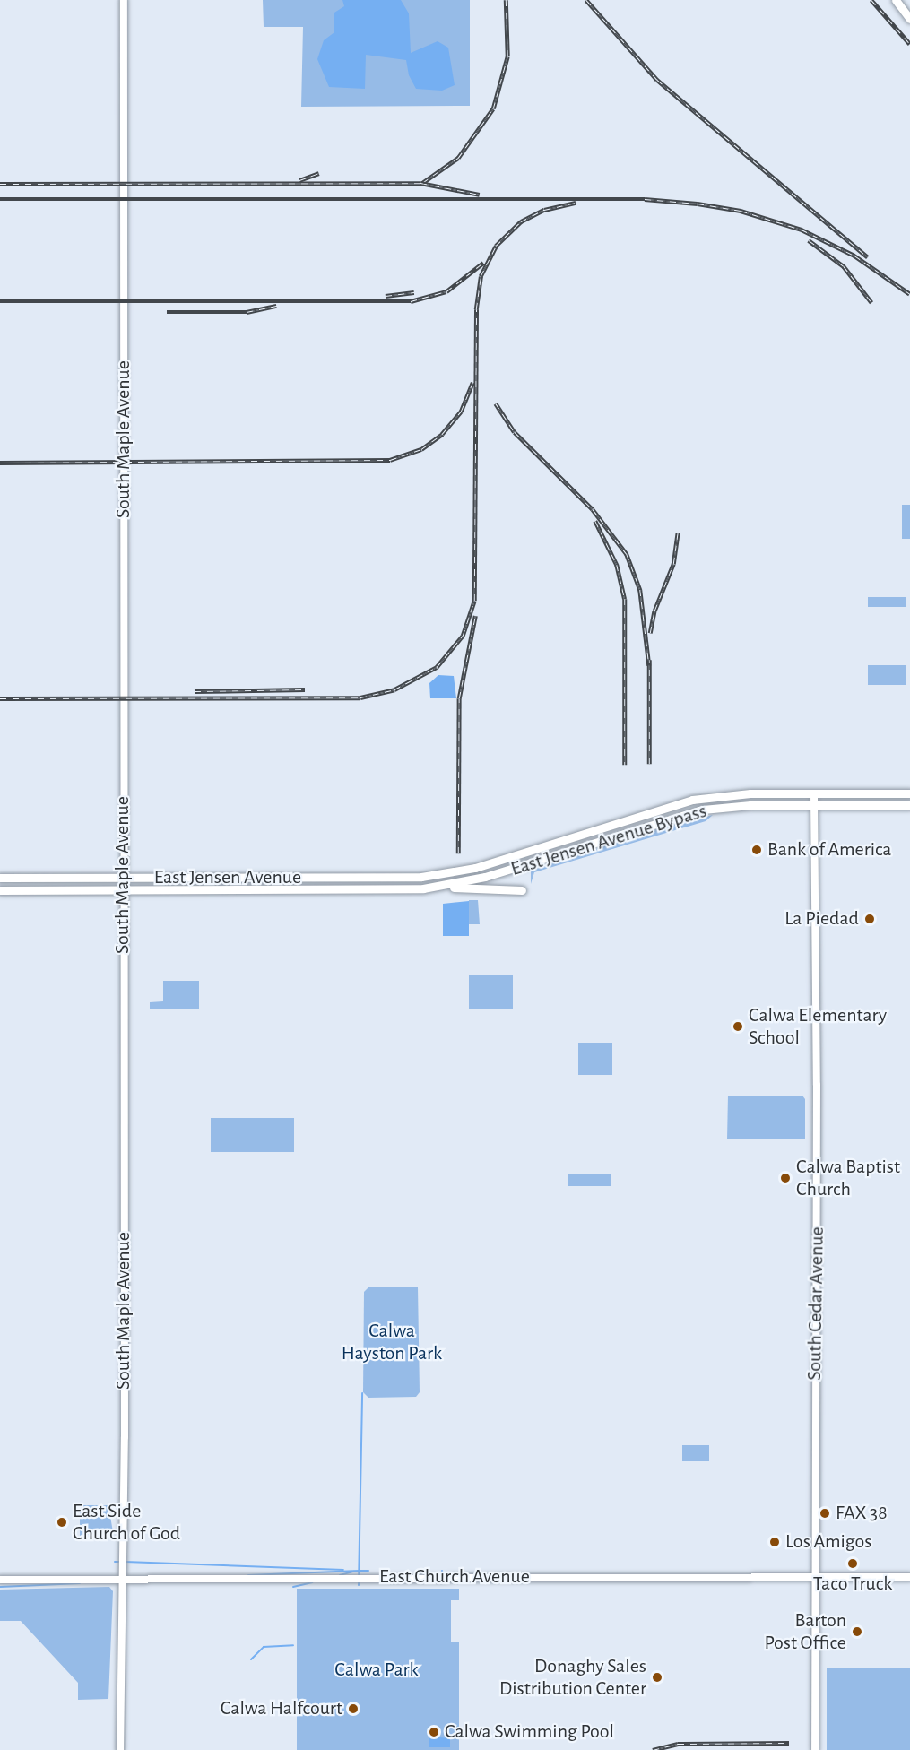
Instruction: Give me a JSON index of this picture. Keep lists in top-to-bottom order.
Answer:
{
  "streets": {
    "main road": [
      "South Maple Avenue",
      "East Jensen Avenue Bypass",
      "East Jensen Avenue",
      "South Cedar Avenue",
      "East Church Avenue"
    ]
  },
  "crossings": [
    ["South Maple Avenue", "East Jensen Avenue"],
    ["South Maple Avenue", "East Church Avenue"],
    ["East Jensen Avenue Bypass", "East Jensen Avenue"],
    ["East Jensen Avenue Bypass", "South Cedar Avenue"],
    ["South Cedar Avenue", "East Church Avenue"]
  ],
  "parks": ["Calwa Hayston Park", "Calwa Park"],
  "places": [
    "Bank of America",
    "La Piedad",
    "Calwa Elementary School",
    "Calwa Baptist Church",
    "FAX 38",
    "East Side Church of God",
    "Los Amigos",
    "Taco Truck",
    "Barton Post Office",
    "Donaghy Sales Distribution Center",
    "Calwa Halfcourt",
    "Calwa Swimming Pool"
  ]
}
